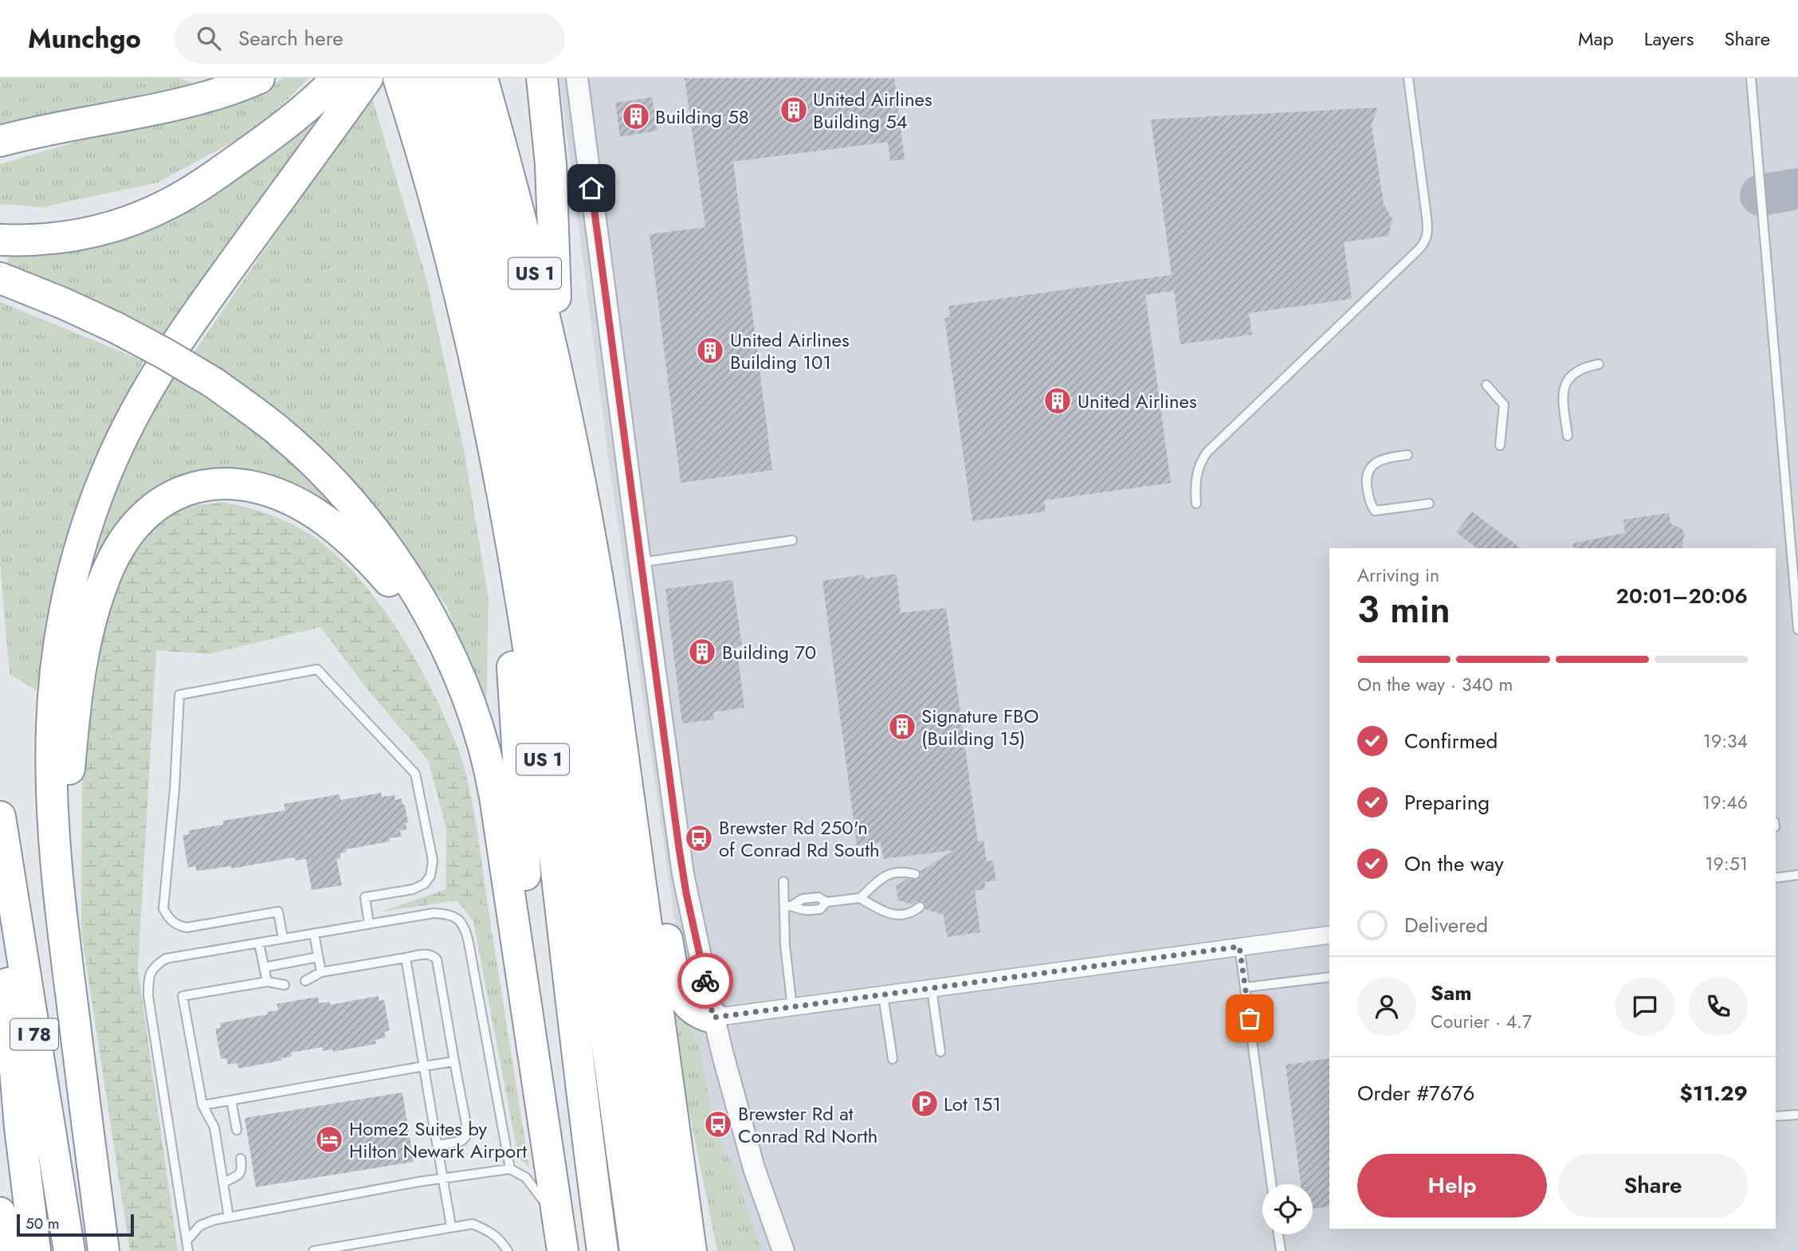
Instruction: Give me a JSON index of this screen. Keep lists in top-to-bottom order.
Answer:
{
  "streets": {
    "highway": ["US 1", "I 78"]
  },
  "places": {
    "building": [
      "United Airlines Building 54",
      "Building 58",
      "United Airlines Building 101",
      "United Airlines",
      "Building 70",
      "Signature FBO (Building 15)"
    ],
    "bus stop": ["Brewster Rd 250'n of Conrad Rd South", "Brewster Rd at Conrad Rd North"],
    "parking": ["Lot 151"],
    "hotel": ["Home2 Suites by Hilton Newark Airport"]
  },
  "scale_bar": "50 m",
  "page": {
    "header": "Munchgo",
    "search": "Search here",
    "nav": ["Map", "Layers", "Share"],
    "heading": ["3 min", "Arriving in", "20:01–20:06"],
    "panel": [
      "Sam",
      "Courier · 4.7",
      "Order #7676",
      "$11.29"
    ],
    "bar": "On the way · 340 m",
    "list": [
      ["Confirmed", "19:34"],
      ["Preparing", "19:46"],
      ["On the way", "19:51"],
      "Delivered"
    ],
    "buttons": ["Help", "Share"],
    "scale": "50 m"
  }
}
